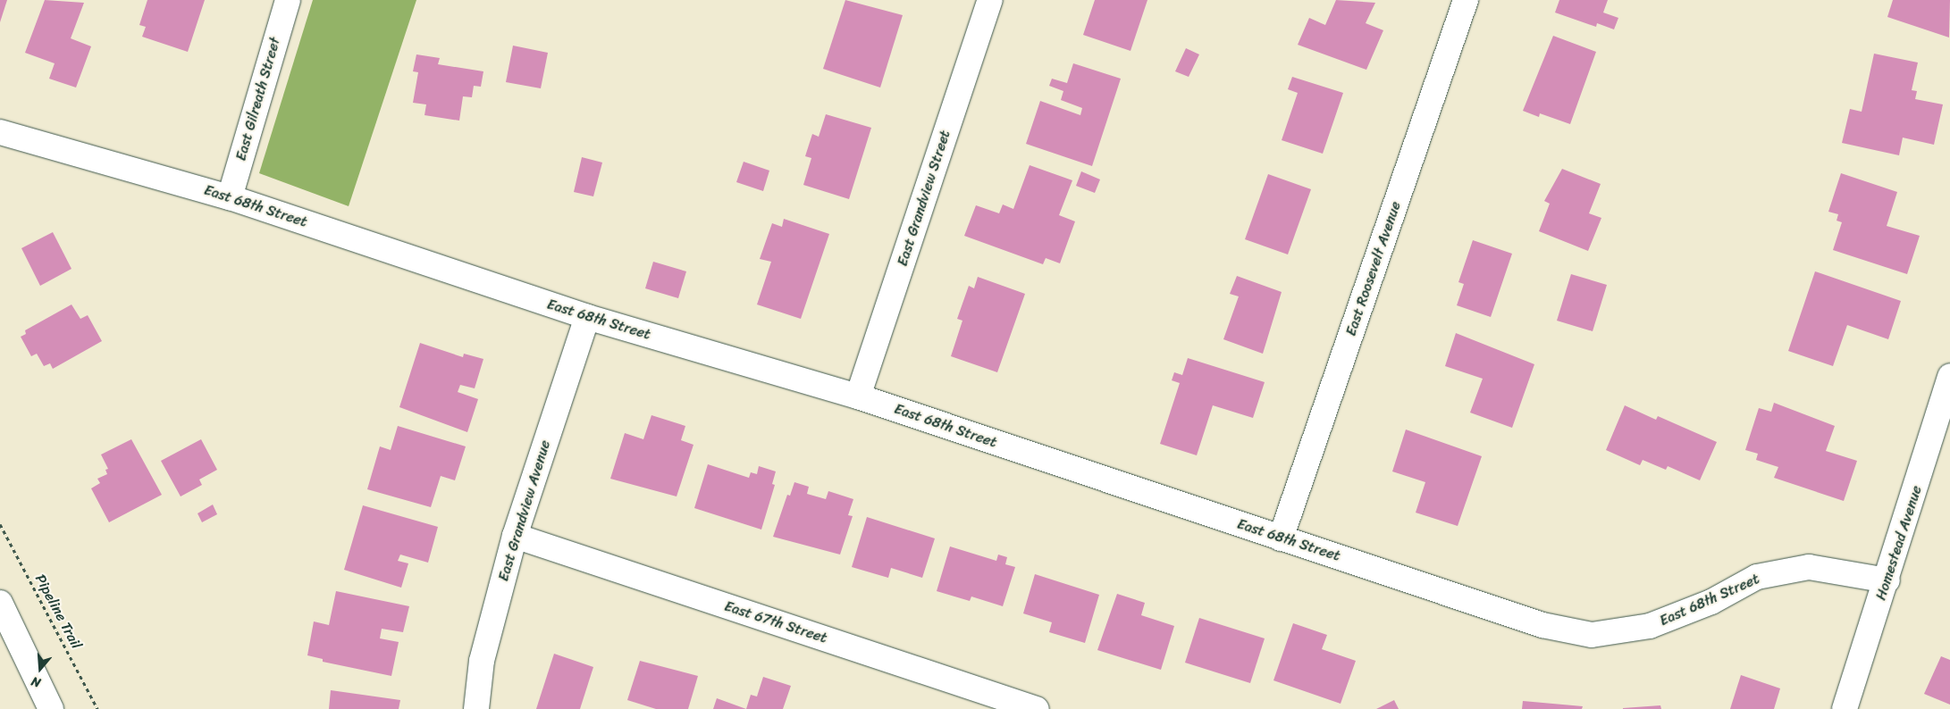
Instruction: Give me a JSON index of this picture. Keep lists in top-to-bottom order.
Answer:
{
  "streets": {
    "street": [
      "East Gilreath Street",
      "East Grandview Street",
      "East 68th Street",
      "East Roosevelt Avenue",
      "East Grandview Avenue",
      "Homestead Avenue",
      "East 67th Street"
    ],
    "path": ["Pipeline Trail"]
  },
  "crossings": [
    ["East Gilreath Street", "East 68th Street"],
    ["East Grandview Street", "East 68th Street"],
    ["East 68th Street", "East Roosevelt Avenue"],
    ["East 68th Street", "East Grandview Avenue"],
    ["East 68th Street", "Homestead Avenue"],
    ["East Grandview Avenue", "East 67th Street"]
  ],
  "north": "bottom"
}
